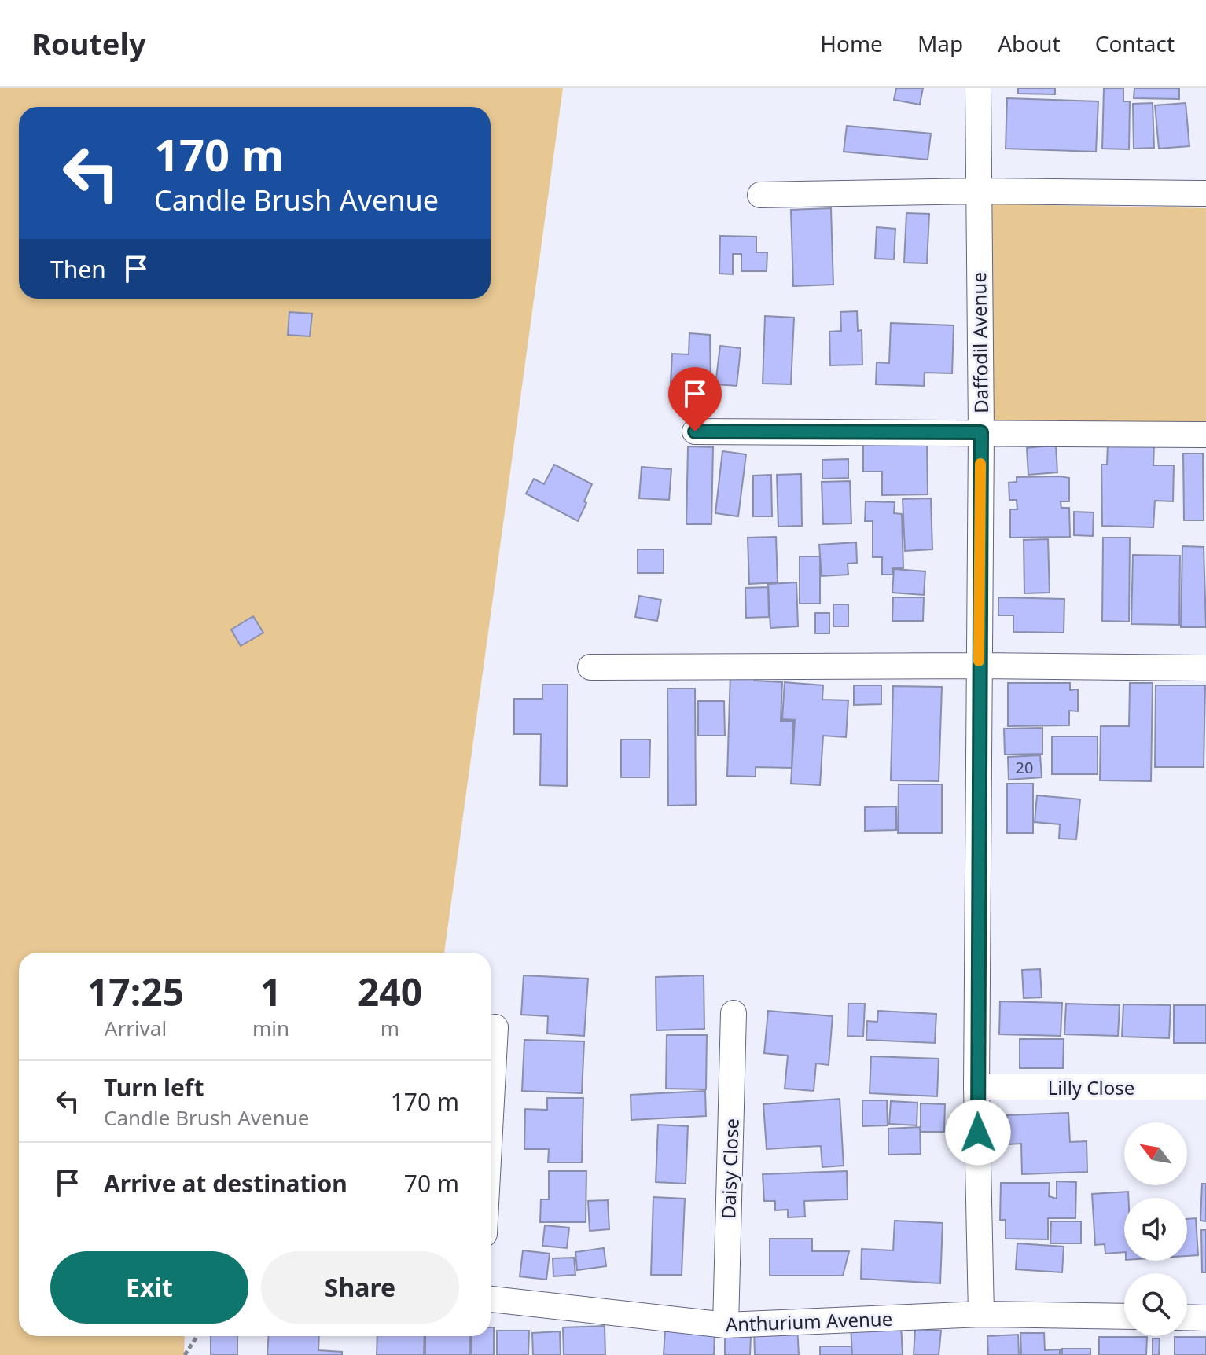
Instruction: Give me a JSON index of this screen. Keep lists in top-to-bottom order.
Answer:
{
  "streets": {
    "street": [
      "Daffodil Avenue",
      "Lilly Close",
      "Daisy Close",
      "Anthurium Avenue"
    ]
  },
  "crossings": [
    ["Daffodil Avenue", "Lilly Close"],
    ["Daffodil Avenue", "Anthurium Avenue"],
    ["Daisy Close", "Anthurium Avenue"]
  ],
  "house_numbers": ["20"],
  "north": "top left",
  "page": {
    "header": "Routely",
    "nav": [
      "Home",
      "Map",
      "About",
      "Contact"
    ],
    "turn": ["170 m", "Candle Brush Avenue"],
    "then": "Then",
    "eta": [
      "17:25",
      "Arrival",
      "1",
      "min",
      "240",
      "m"
    ],
    "list": [
      {
        "name": "Turn left",
        "note": "Candle Brush Avenue",
        "value": "170 m"
      },
      {
        "name": "Arrive at destination",
        "value": "70 m"
      }
    ],
    "buttons": ["Exit", "Share"]
  }
}
